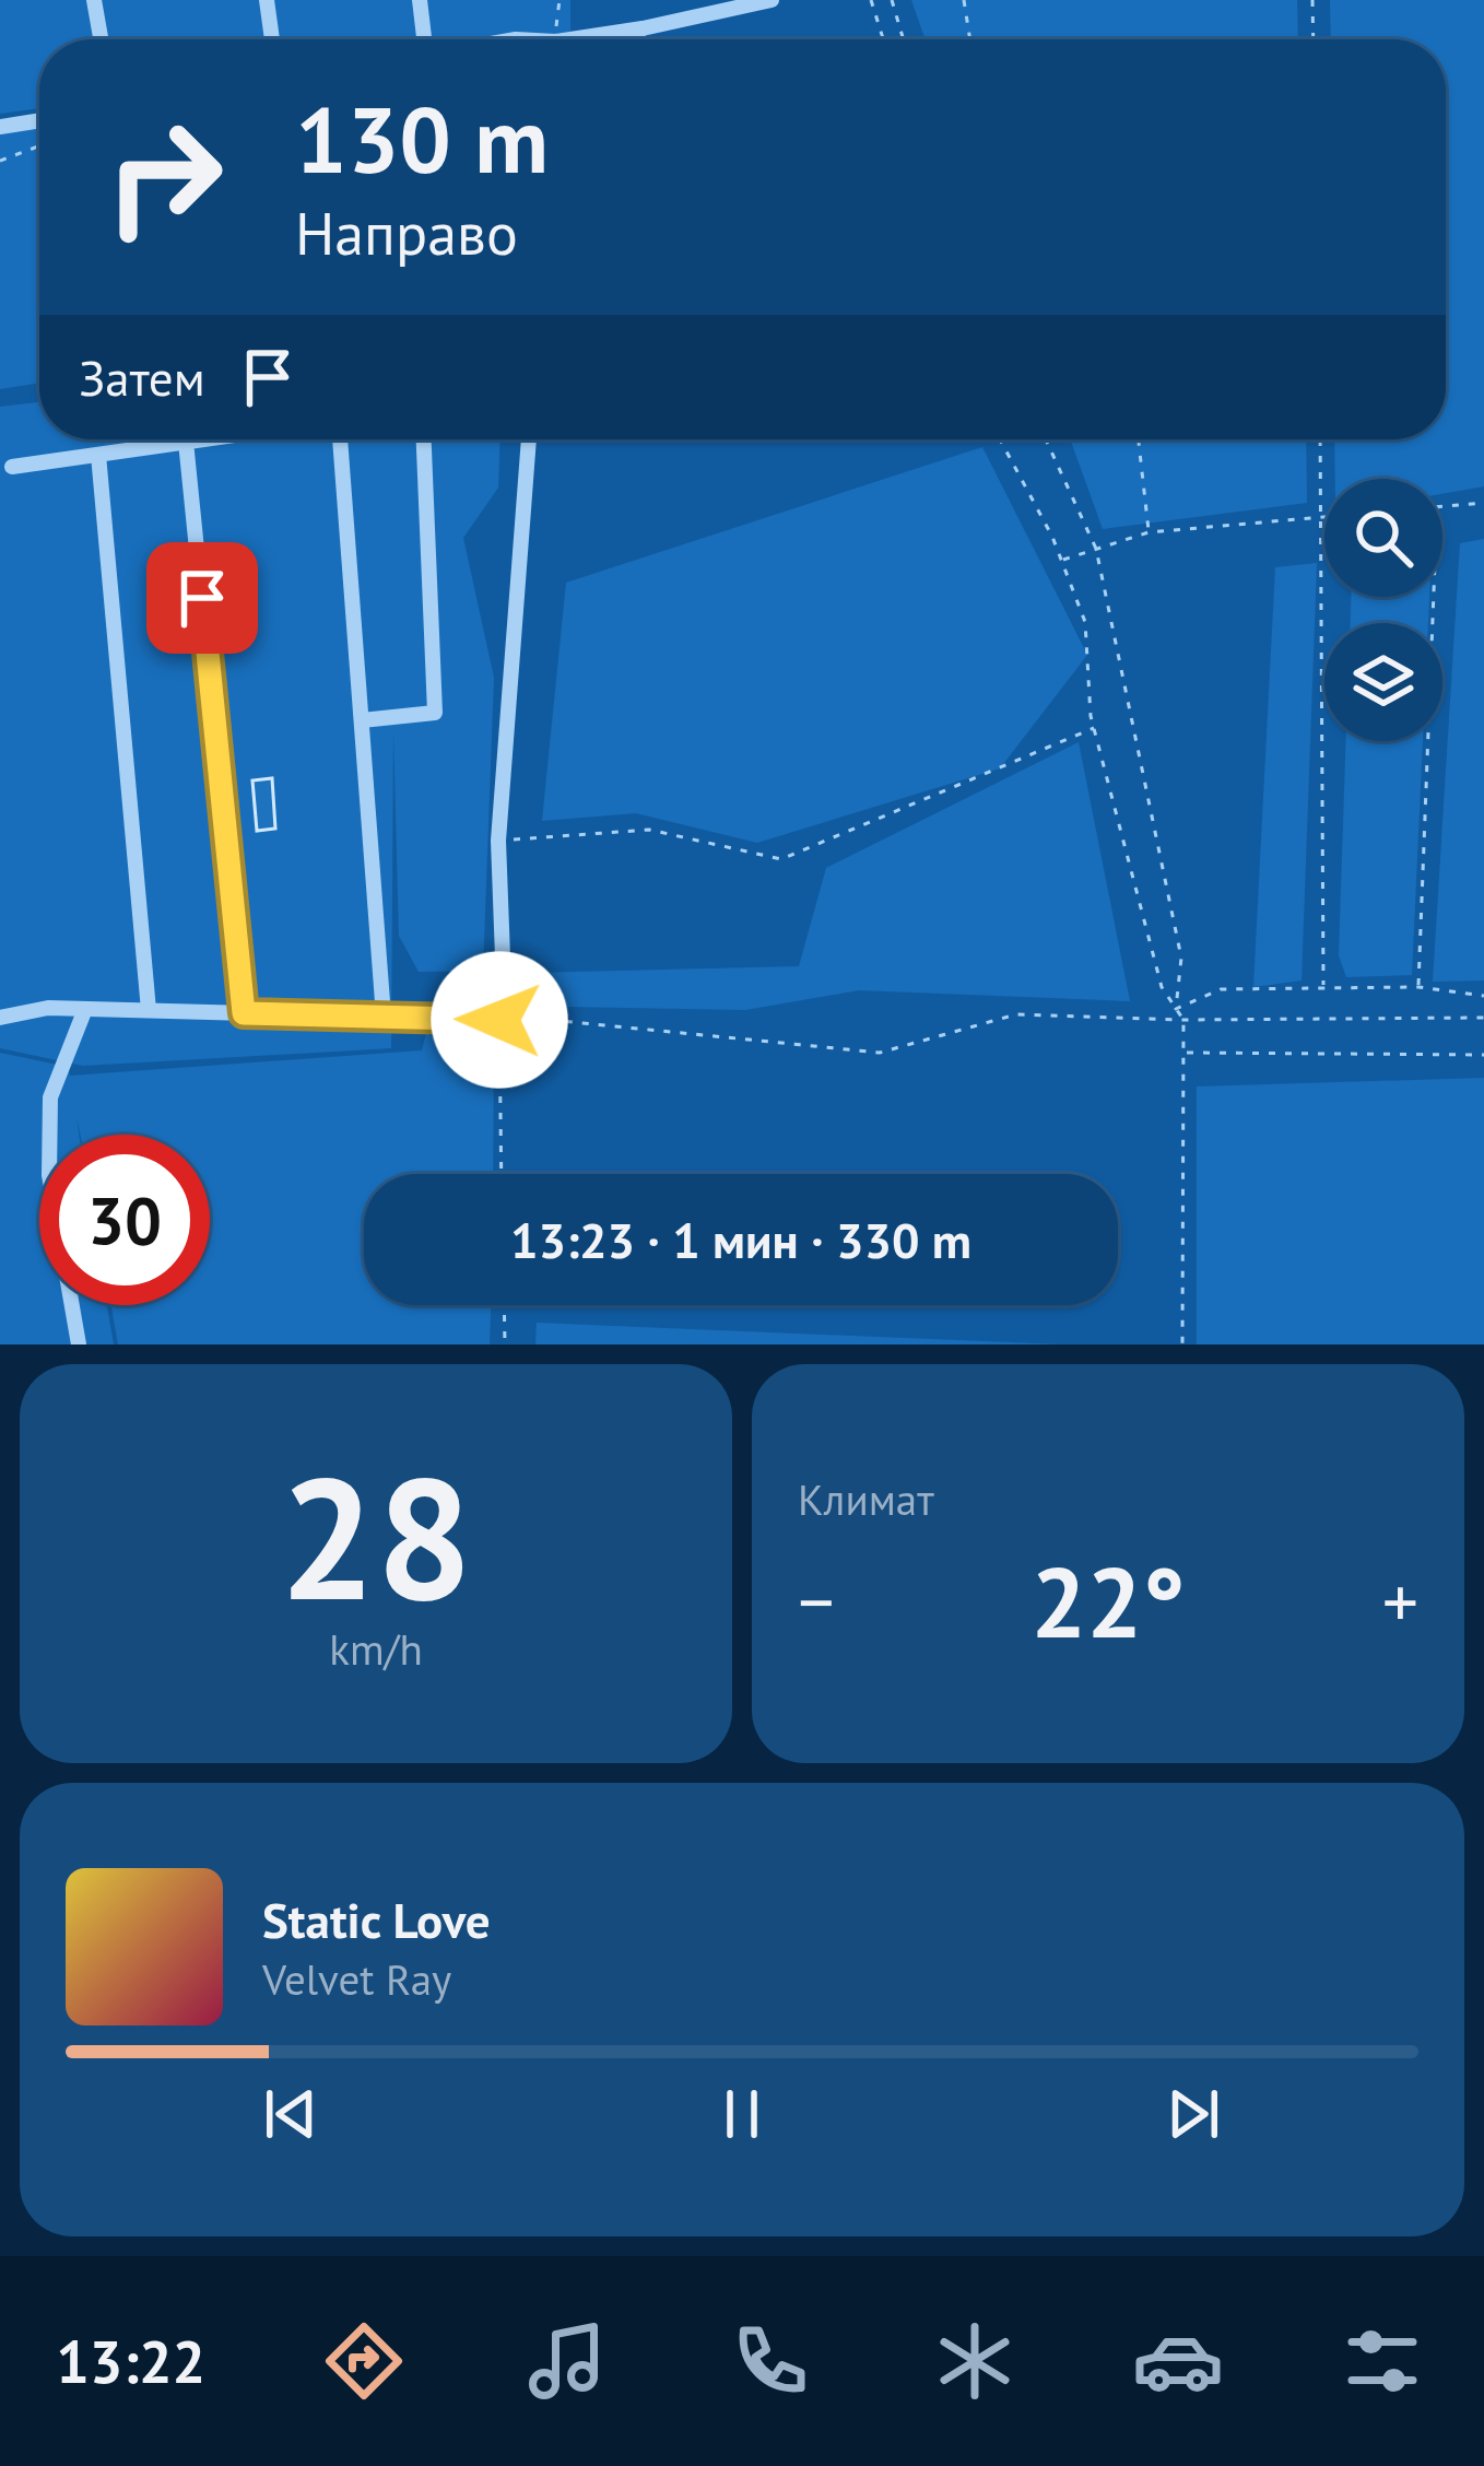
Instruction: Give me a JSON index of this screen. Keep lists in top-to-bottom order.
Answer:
{
  "page": {
    "turn": ["130 m", "Направо"],
    "then": "Затем",
    "limit": "30",
    "trip": "13:23 · 1 мин · 330 m",
    "tile": [
      ["28", "km/h"],
      "Климат"
    ],
    "heat": ["−", "22°", "+"],
    "song": ["Static Love", "Velvet Ray"],
    "tabs": "13:22"
  }
}
